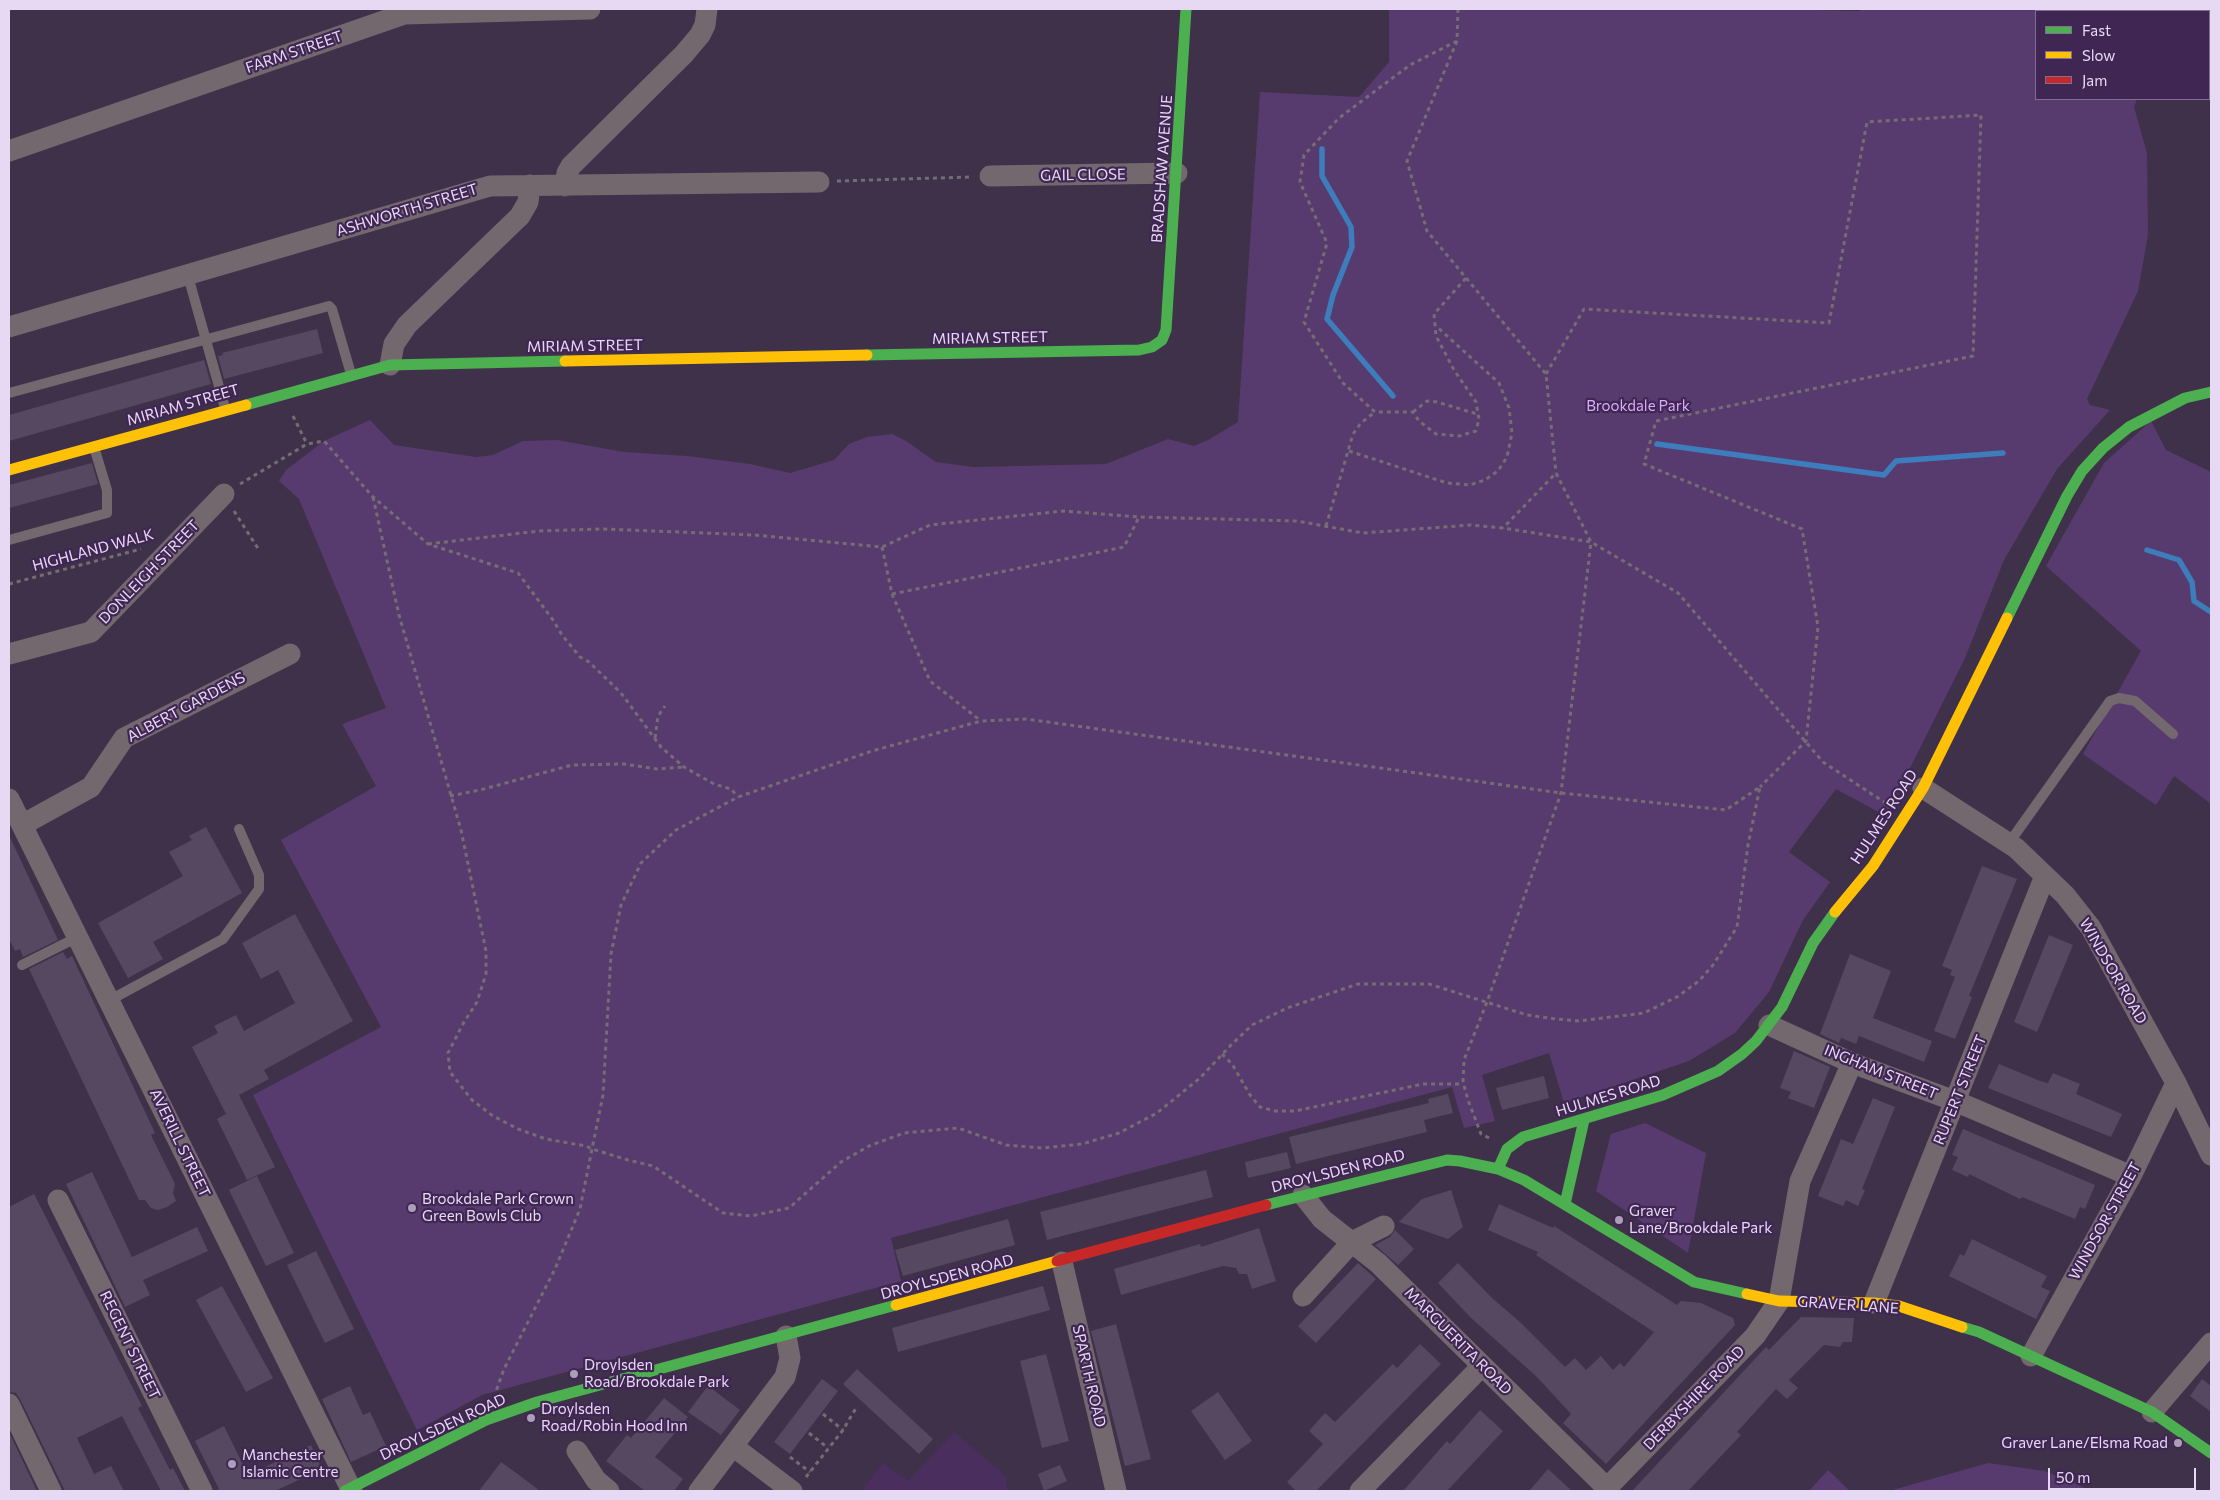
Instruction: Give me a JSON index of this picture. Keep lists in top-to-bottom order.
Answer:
{
  "streets": {
    "street": [
      "FARM STREET",
      "BRADSHAW AVENUE",
      "GAIL CLOSE",
      "ASHWORTH STREET",
      "MIRIAM STREET",
      "DONLEIGH STREET",
      "ALBERT GARDENS",
      "HULMES ROAD",
      "WINDSOR ROAD",
      "INGHAM STREET",
      "RUPERT STREET",
      "AVERILL STREET",
      "DROYLSDEN ROAD",
      "WINDSOR STREET",
      "GRAVER LANE",
      "MARGUERITA ROAD",
      "REGENT STREET",
      "SPARTH ROAD",
      "DERBYSHIRE ROAD"
    ],
    "path": ["HIGHLAND WALK"]
  },
  "crossings": [
    ["BRADSHAW AVENUE", "GAIL CLOSE"],
    ["BRADSHAW AVENUE", "MIRIAM STREET"],
    ["ALBERT GARDENS", "AVERILL STREET"],
    ["HULMES ROAD", "WINDSOR ROAD"],
    ["HULMES ROAD", "INGHAM STREET"],
    ["WINDSOR ROAD", "RUPERT STREET"],
    ["WINDSOR ROAD", "WINDSOR STREET"],
    ["INGHAM STREET", "RUPERT STREET"],
    ["INGHAM STREET", "WINDSOR STREET"],
    ["RUPERT STREET", "GRAVER LANE"],
    ["AVERILL STREET", "DROYLSDEN ROAD"],
    ["DROYLSDEN ROAD", "GRAVER LANE"],
    ["DROYLSDEN ROAD", "MARGUERITA ROAD"],
    ["DROYLSDEN ROAD", "SPARTH ROAD"],
    ["WINDSOR STREET", "GRAVER LANE"],
    ["GRAVER LANE", "DERBYSHIRE ROAD"],
    ["MARGUERITA ROAD", "DERBYSHIRE ROAD"]
  ],
  "parks": ["Brookdale Park"],
  "places": [
    "Brookdale Park Crown Green Bowls Club",
    "Graver Lane/Brookdale Park",
    "Droylsden Road/Brookdale Park",
    "Droylsden Road/Robin Hood Inn",
    "Graver Lane/Elsma Road",
    "Manchester Islamic Centre"
  ],
  "legend": ["Fast", "Slow", "Jam"],
  "scale_bar": "50 m"
}
